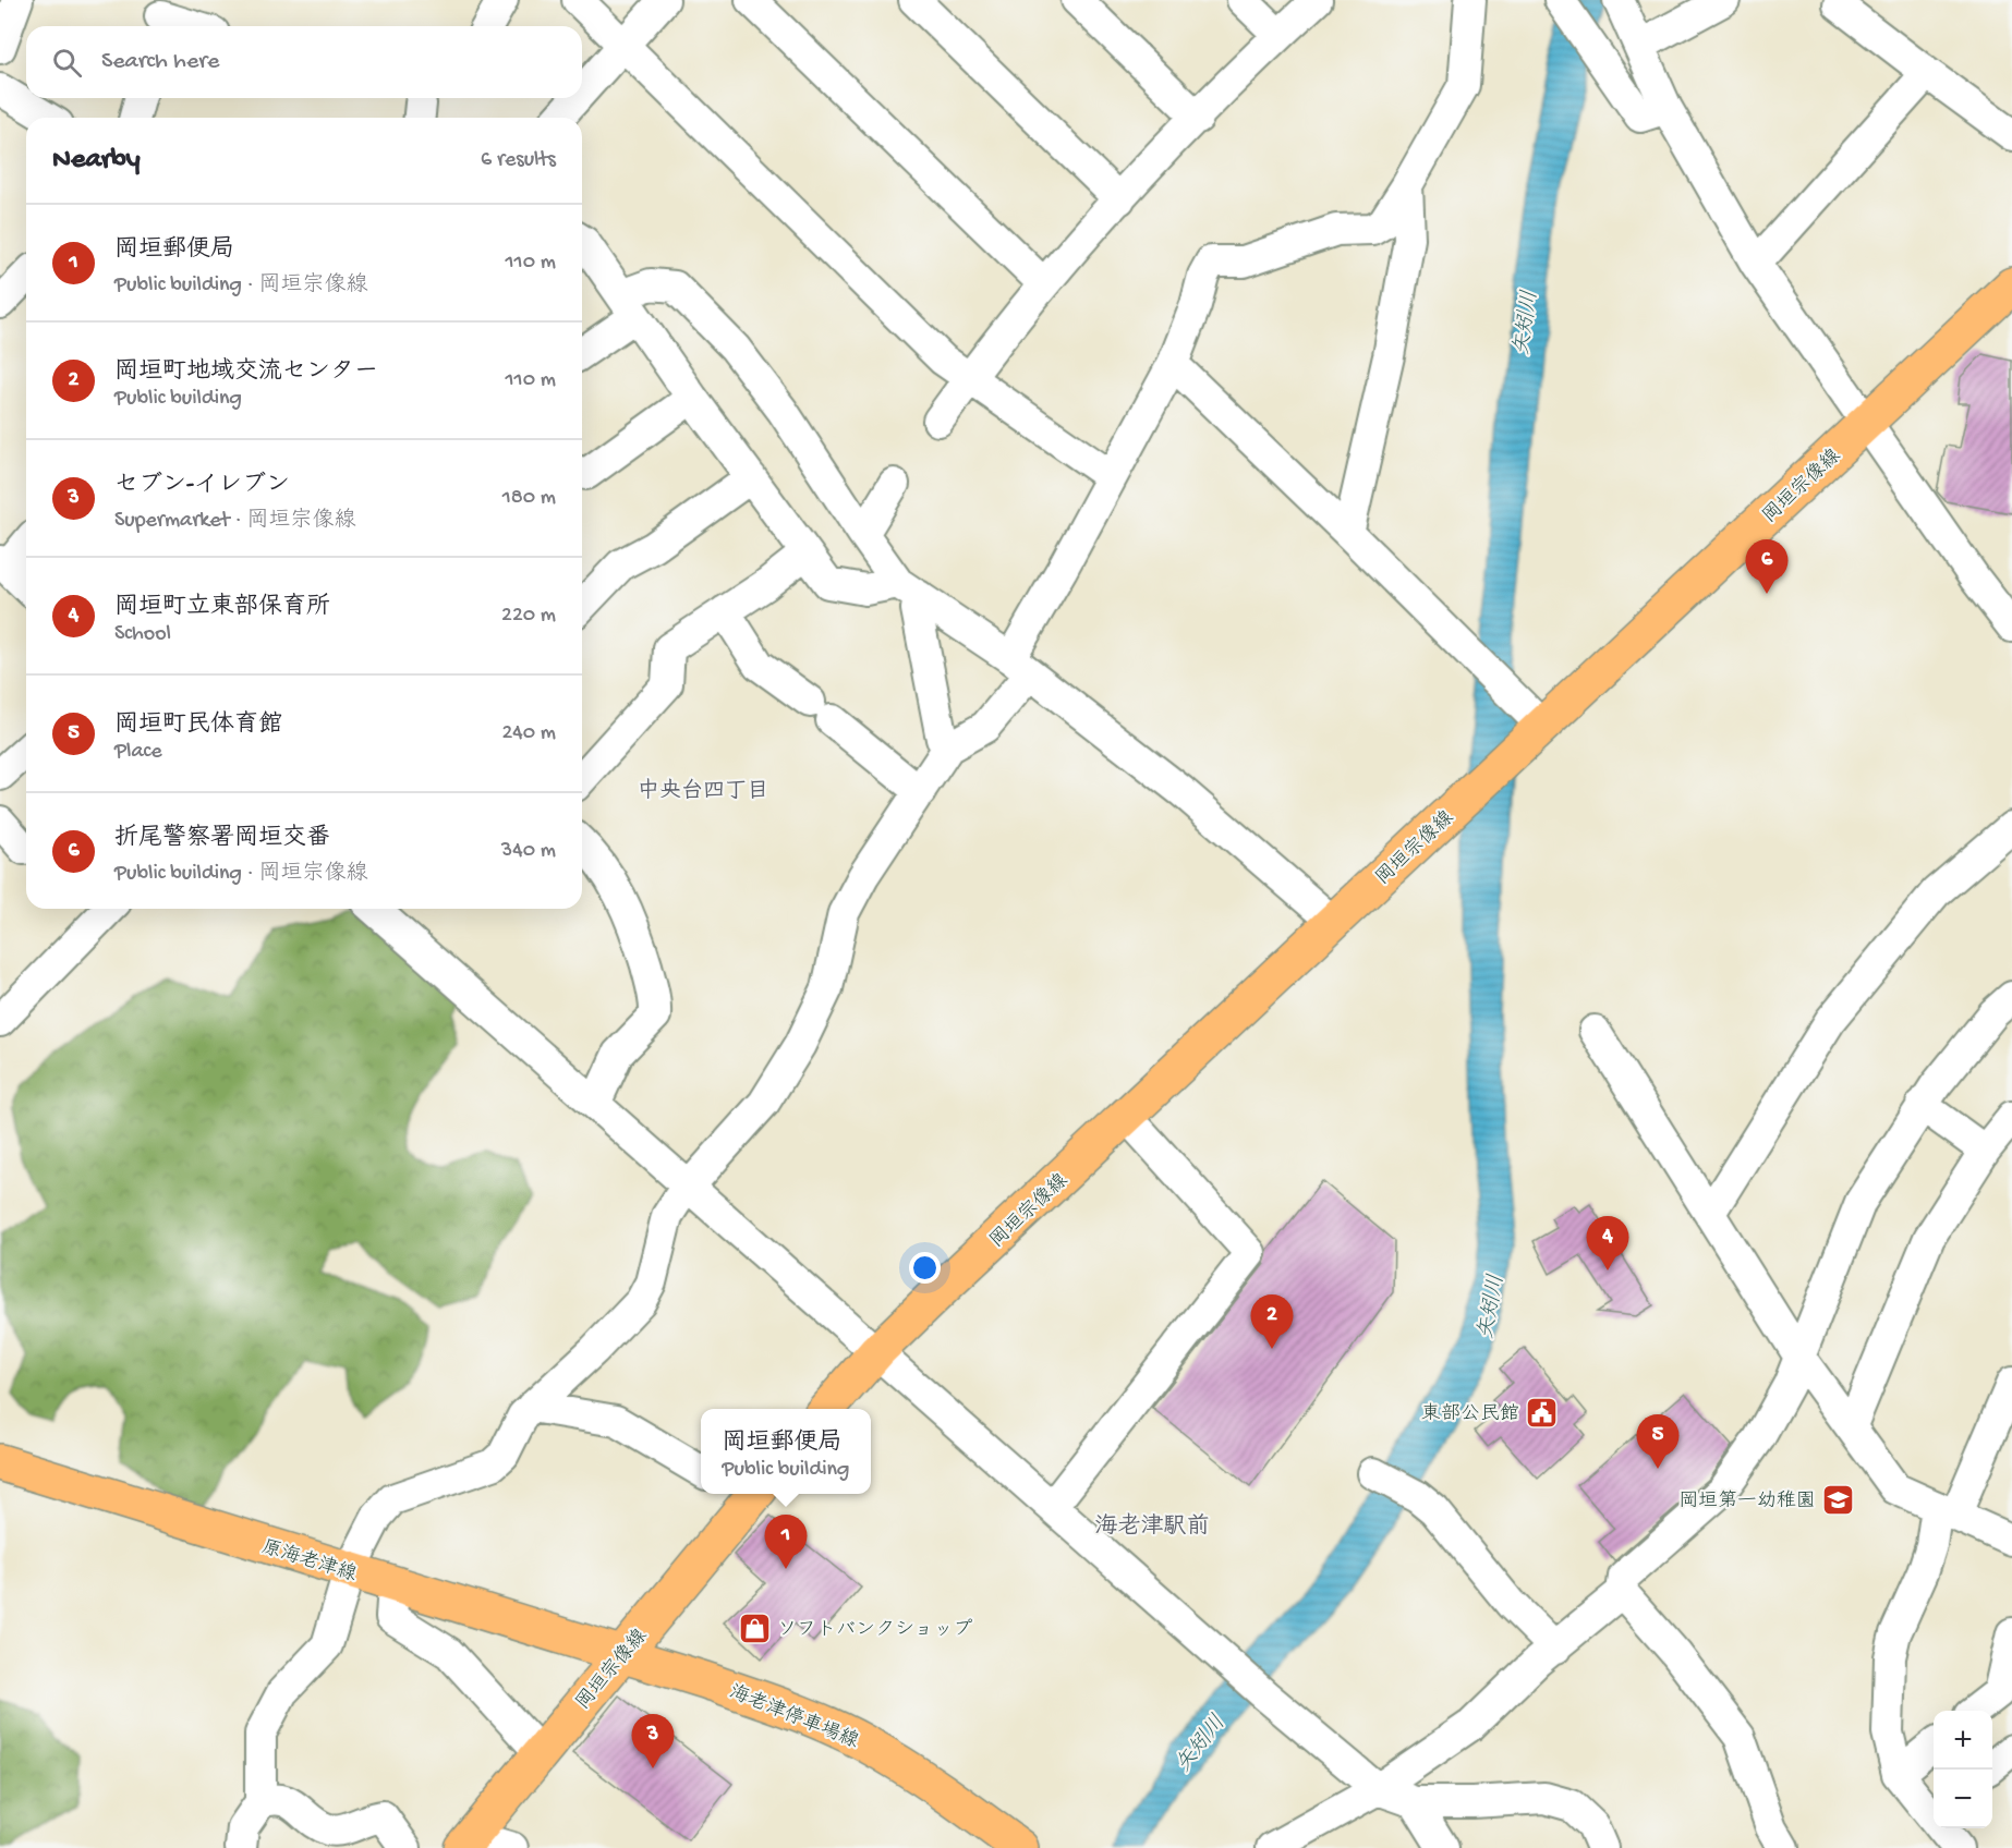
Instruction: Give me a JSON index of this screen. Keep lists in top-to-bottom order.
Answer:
{
  "streets": {
    "main road": ["岡垣宗像線", "原海老津線", "海老津停車場線"]
  },
  "crossings": [
    ["岡垣宗像線", "原海老津線"],
    ["岡垣宗像線", "海老津停車場線"],
    ["原海老津線", "海老津停車場線"]
  ],
  "districts": ["中央台四丁目", "海老津駅前"],
  "water": ["矢矧川"],
  "places": {
    "public building": ["東部公民館"],
    "school or university": ["岡垣第一幼稚園"],
    "shop": ["ソフトバンクショップ"]
  },
  "page": {
    "search": "Search here",
    "heading": ["Nearby", "6 results"],
    "list": [
      {
        "mark": "1",
        "name": "岡垣郵便局",
        "note": "Public building · 岡垣宗像線",
        "value": "110 m"
      },
      {
        "mark": "2",
        "name": "岡垣町地域交流センター",
        "note": "Public building",
        "value": "110 m"
      },
      {
        "mark": "3",
        "name": "セブン-イレブン",
        "note": "Supermarket · 岡垣宗像線",
        "value": "180 m"
      },
      {
        "mark": "4",
        "name": "岡垣町立東部保育所",
        "note": "School",
        "value": "220 m"
      },
      {
        "mark": "5",
        "name": "岡垣町民体育館",
        "note": "Place",
        "value": "240 m"
      },
      {
        "mark": "6",
        "name": "折尾警察署岡垣交番",
        "note": "Public building · 岡垣宗像線",
        "value": "340 m"
      }
    ],
    "pins": [
      "6",
      "4",
      "2",
      "5",
      "1",
      "3"
    ],
    "popup": ["岡垣郵便局", "Public building"],
    "map_buttons": ["+", "−"]
  }
}
